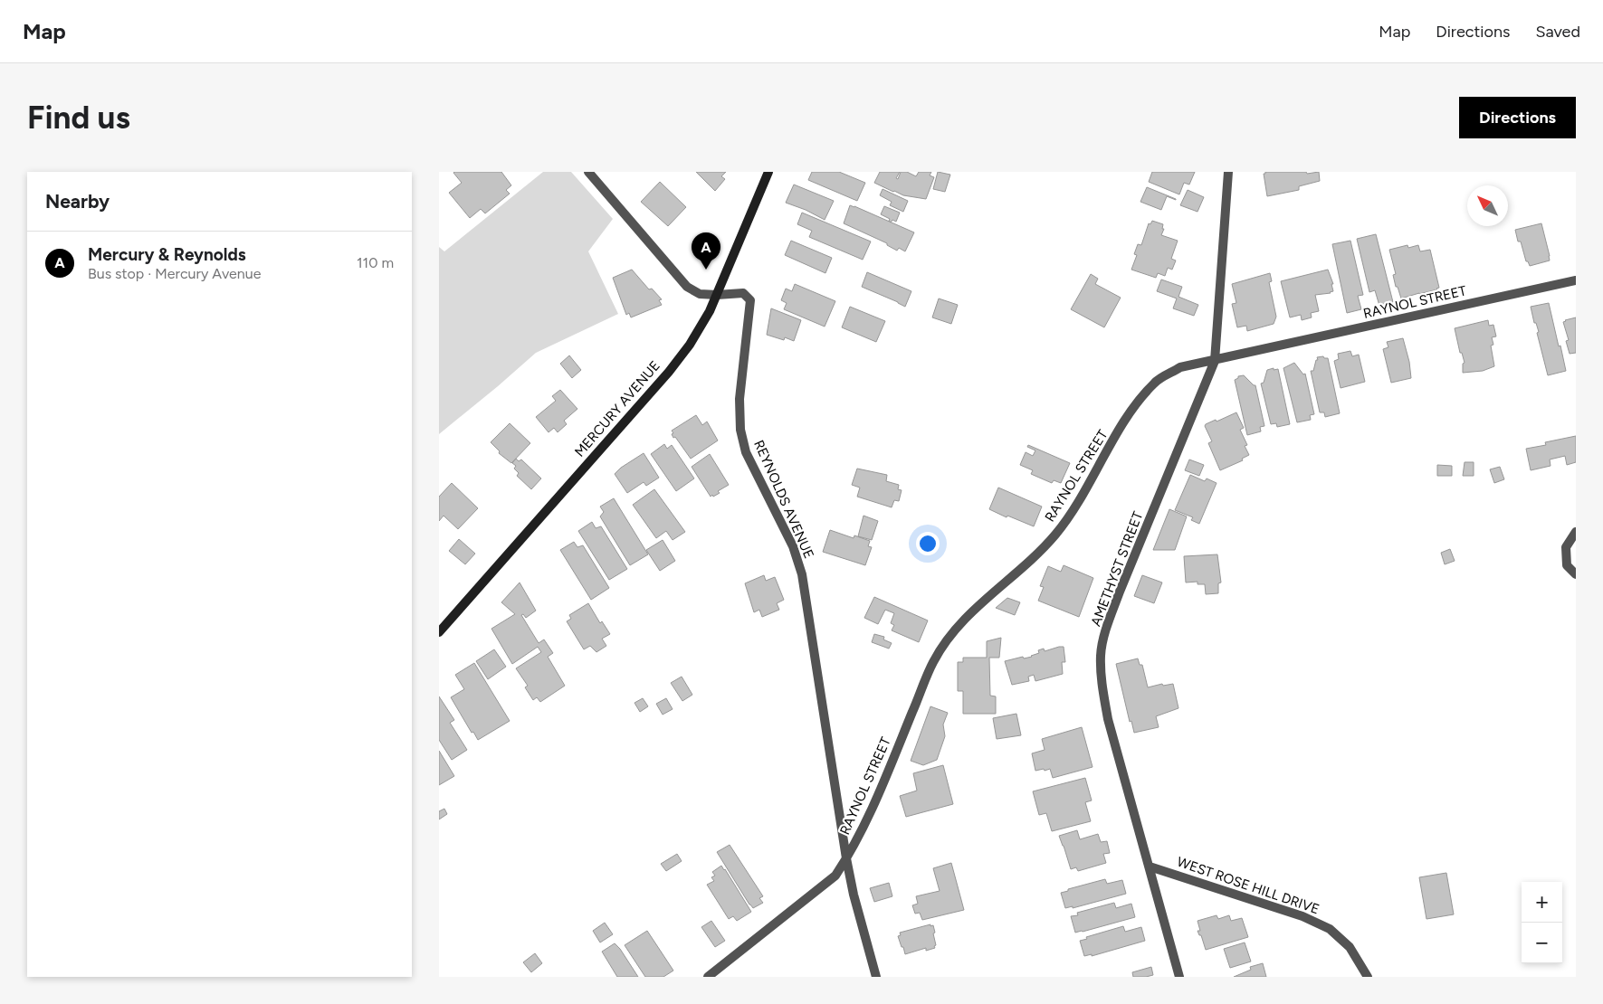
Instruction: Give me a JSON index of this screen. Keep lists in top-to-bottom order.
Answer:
{
  "streets": {
    "street": [
      "RAYNOL STREET",
      "MERCURY AVENUE",
      "REYNOLDS AVENUE",
      "AMETHYST STREET",
      "WEST ROSE HILL DRIVE"
    ]
  },
  "crossings": [
    ["RAYNOL STREET", "REYNOLDS AVENUE"],
    ["RAYNOL STREET", "AMETHYST STREET"],
    ["MERCURY AVENUE", "REYNOLDS AVENUE"],
    ["AMETHYST STREET", "WEST ROSE HILL DRIVE"]
  ],
  "north": "top left",
  "page": {
    "header": "Map",
    "nav": ["Map", "Directions", "Saved"],
    "buttons": "Directions",
    "title": "Find us",
    "heading": "Nearby",
    "list": [
      {
        "mark": "A",
        "name": "Mercury & Reynolds",
        "note": "Bus stop · Mercury Avenue",
        "value": "110 m"
      }
    ],
    "pins": "A",
    "map_buttons": ["+", "−"]
  }
}
